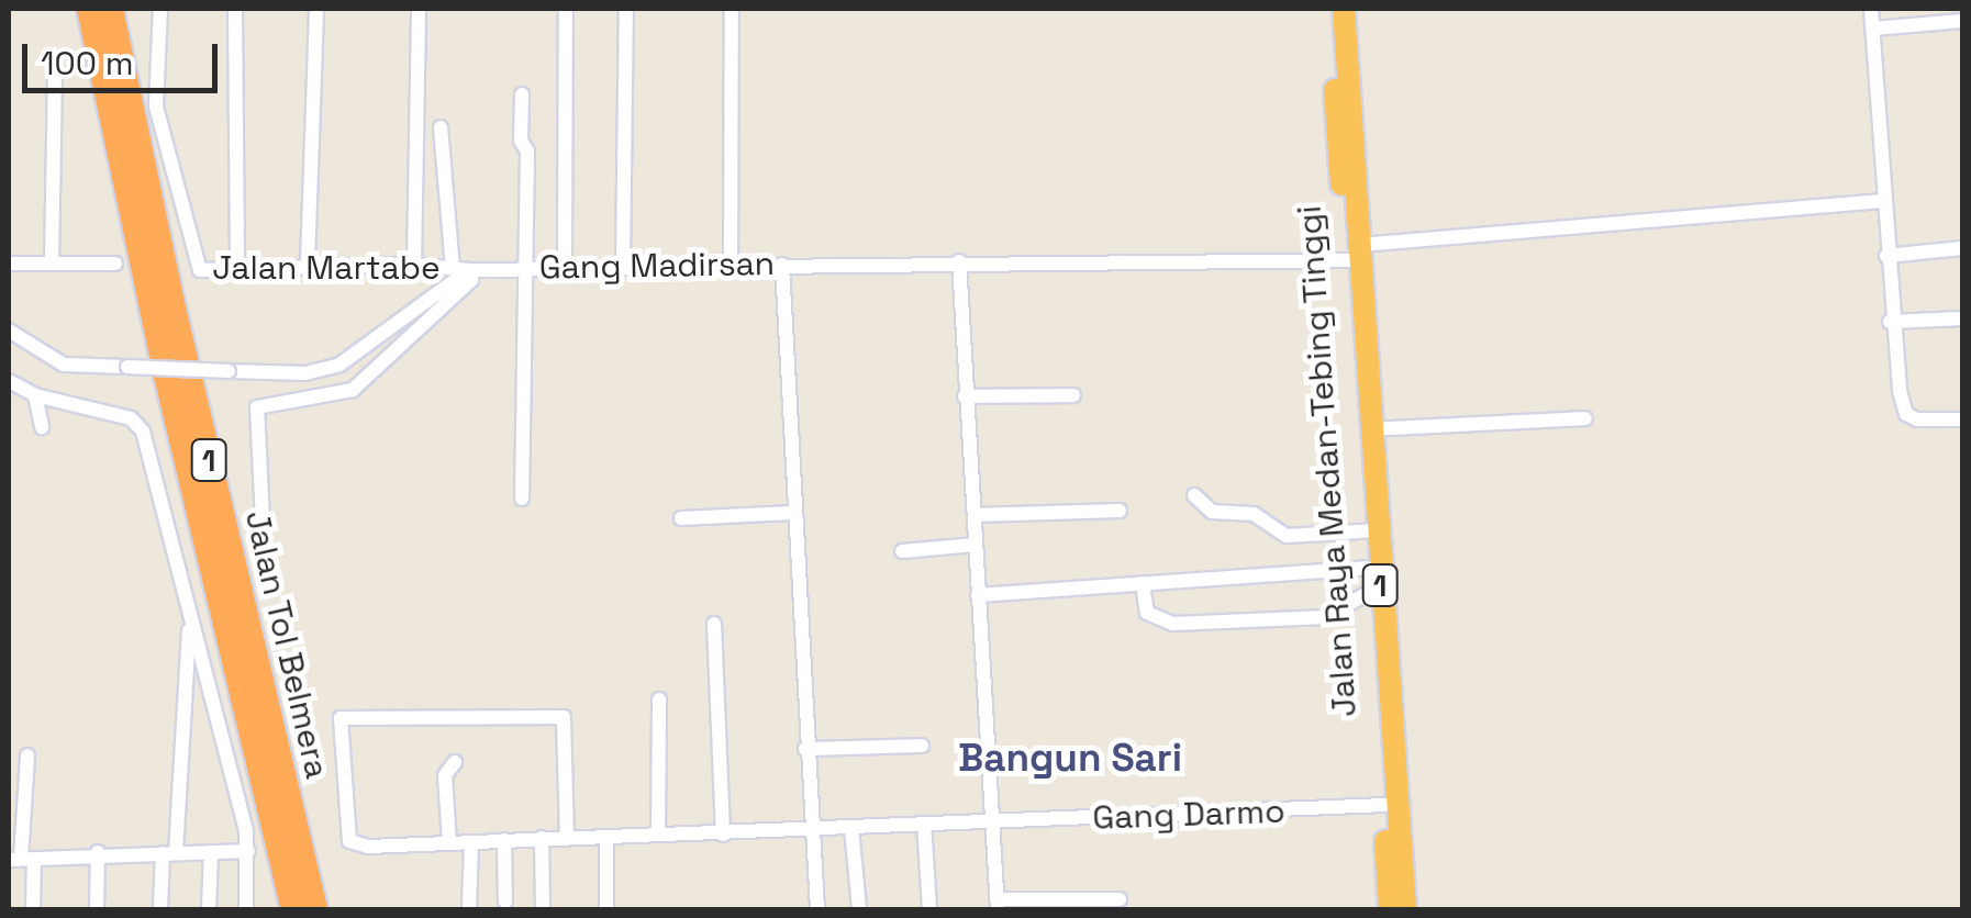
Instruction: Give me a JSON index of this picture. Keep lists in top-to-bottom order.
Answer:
{
  "streets": {
    "highway": ["1", "Jalan Raya Medan-Tebing Tinggi", "Jalan Tol Belmera"],
    "street": ["Gang Madirsan", "Jalan Martabe", "Gang Darmo"]
  },
  "crossings": [
    ["Gang Madirsan", "Jalan Martabe"],
    ["Gang Madirsan", "Jalan Raya Medan-Tebing Tinggi"],
    ["1", "Jalan Tol Belmera"],
    ["Jalan Raya Medan-Tebing Tinggi", "Gang Darmo"]
  ],
  "districts": ["Bangun Sari"],
  "scale_bar": "100 m"
}
